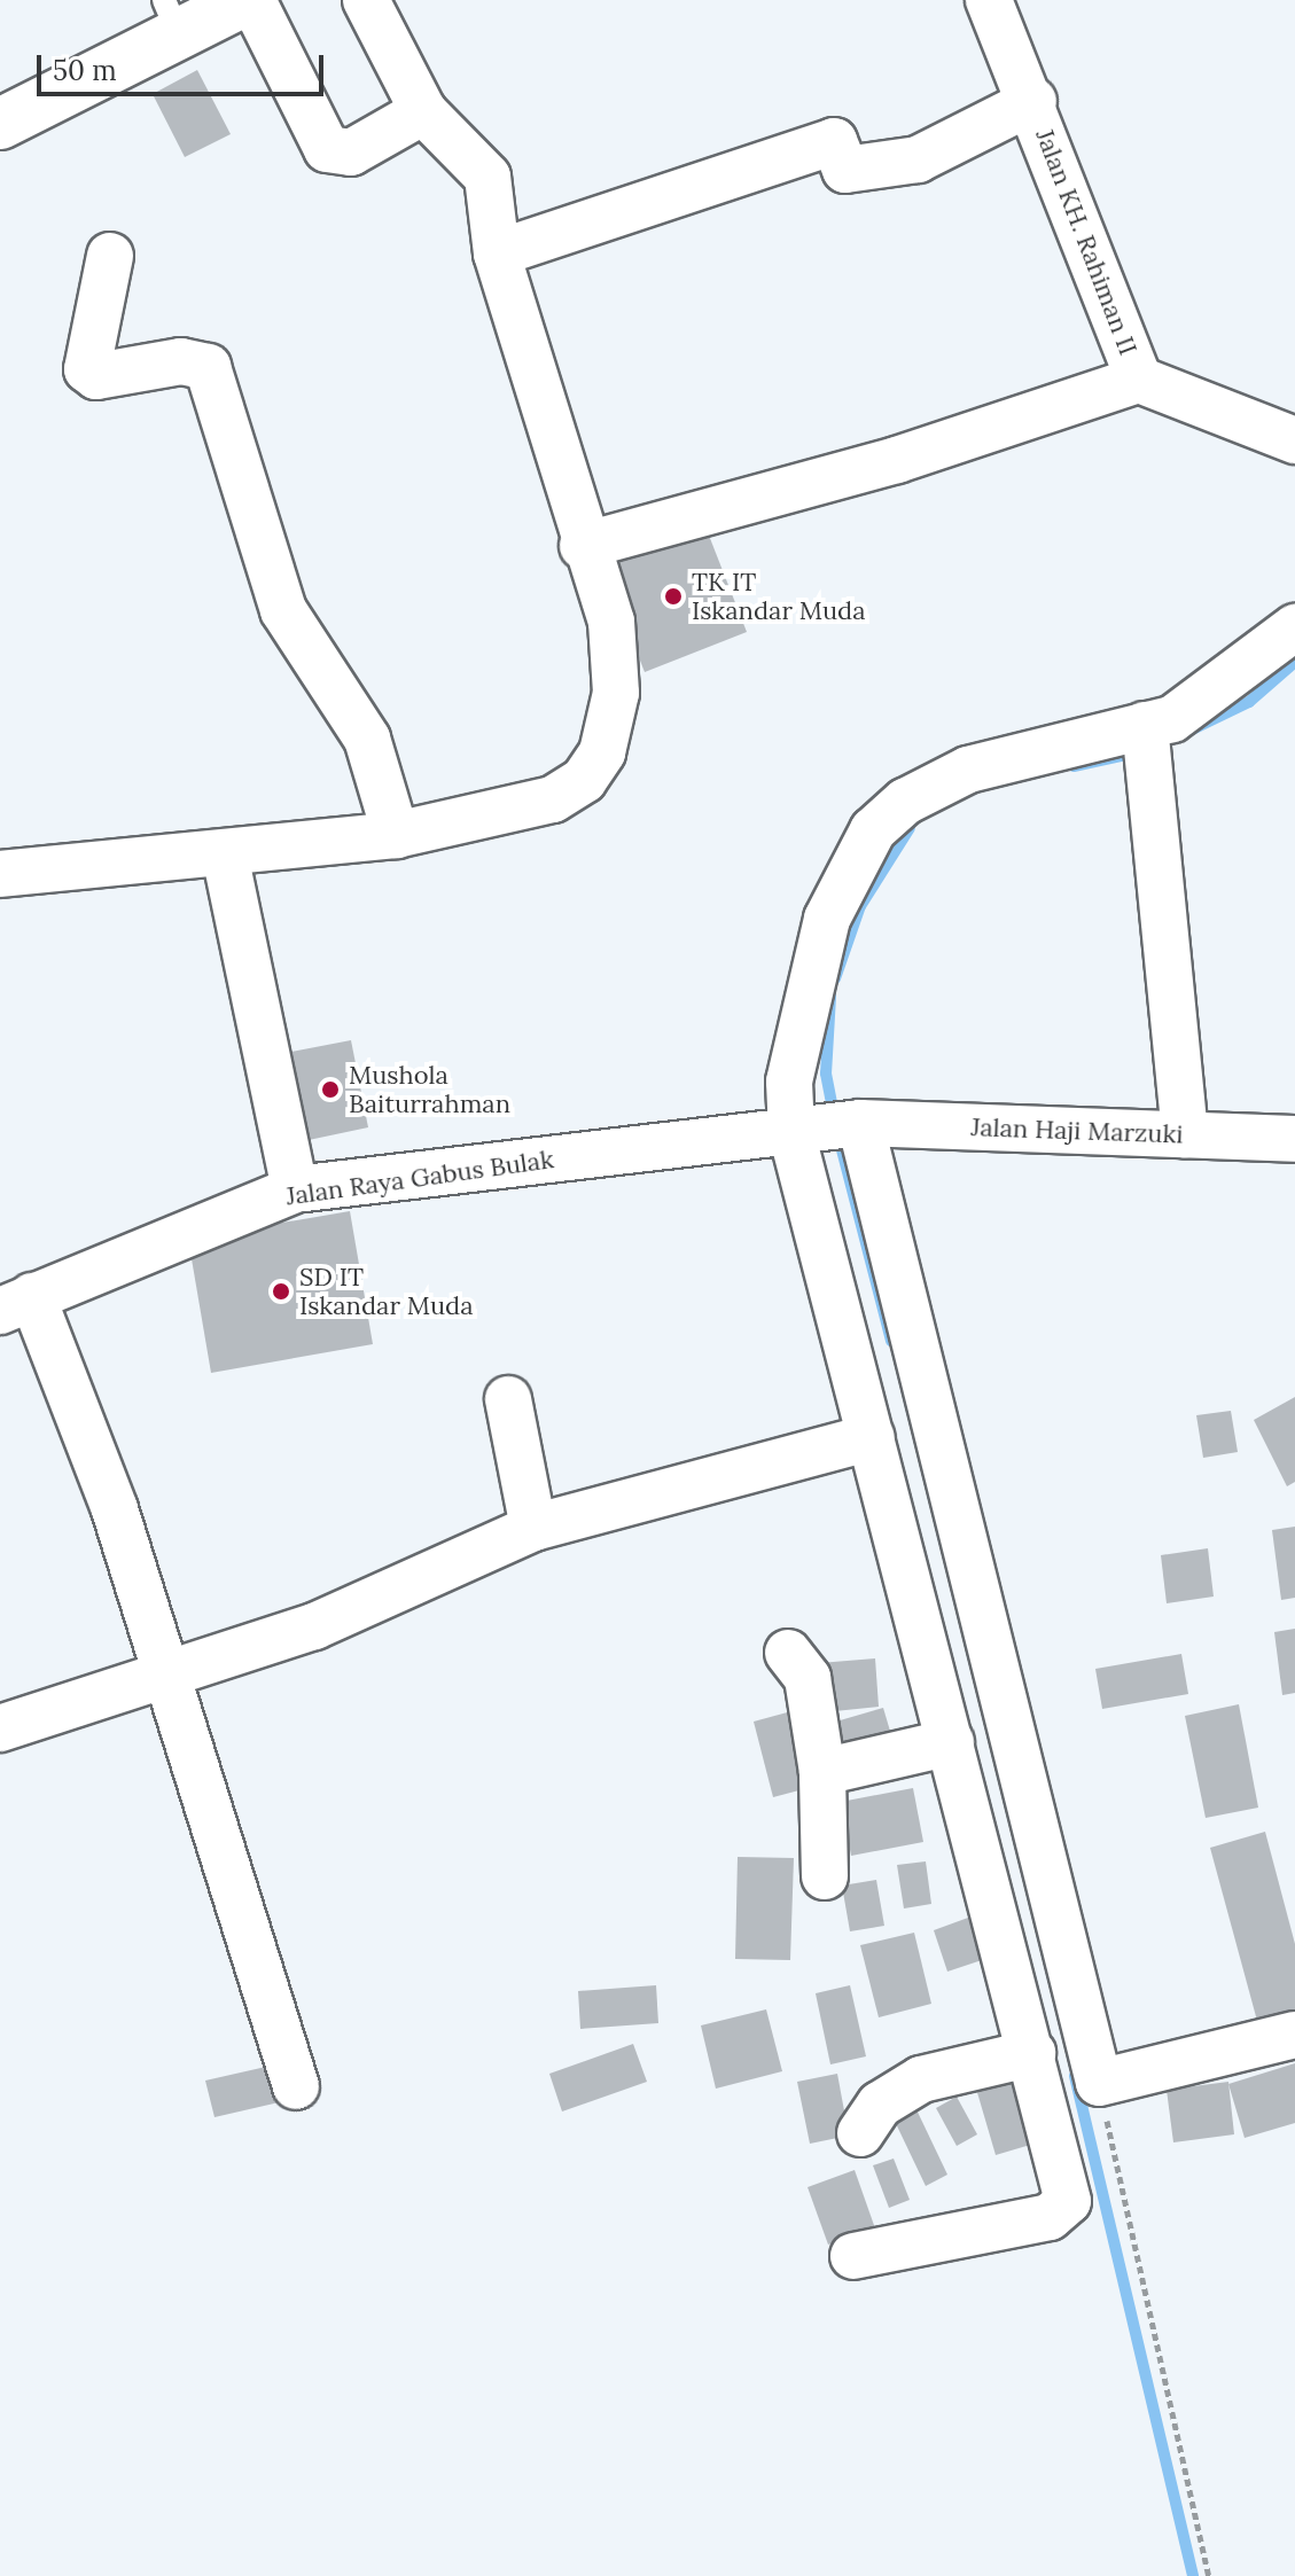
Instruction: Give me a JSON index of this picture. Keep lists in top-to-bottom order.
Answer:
{
  "streets": {
    "street": ["Jalan KH. Rahiman II", "Jalan Haji Marzuki", "Jalan Raya Gabus Bulak"]
  },
  "crossings": [
    ["Jalan Haji Marzuki", "Jalan Raya Gabus Bulak"]
  ],
  "places": ["TK IT Iskandar Muda", "Mushola Baiturrahman", "SD IT Iskandar Muda"],
  "scale_bar": "50 m"
}
